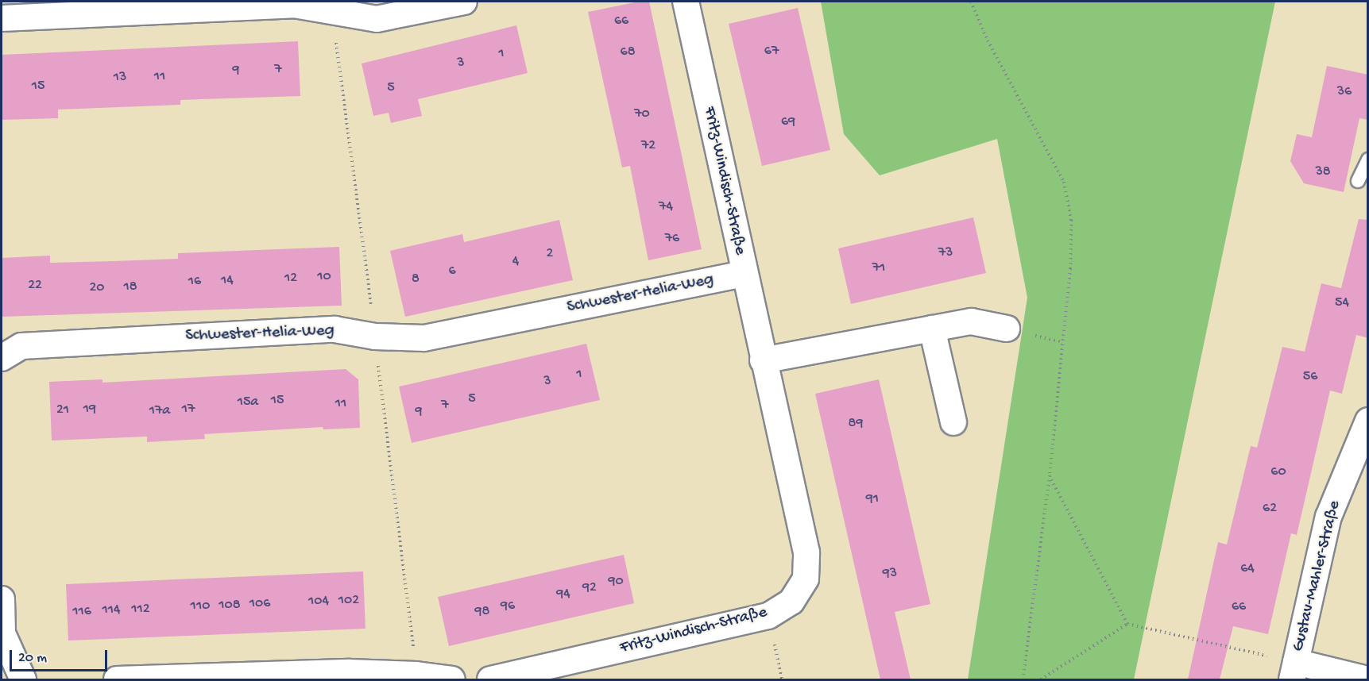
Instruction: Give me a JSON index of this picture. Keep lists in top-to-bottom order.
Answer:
{
  "streets": {
    "street": ["Fritz-Windisch-Straße", "Schwester-Helia-Weg", "Gustav-Mahler-Straße"]
  },
  "crossings": [
    ["Fritz-Windisch-Straße", "Schwester-Helia-Weg"]
  ],
  "house_numbers": [
    "66",
    "67",
    "68",
    "1",
    "3",
    "7",
    "9",
    "11",
    "13",
    "15",
    "5",
    "36",
    "70",
    "69",
    "72",
    "38",
    "74",
    "76",
    "73",
    "2",
    "4",
    "71",
    "6",
    "10",
    "12",
    "8",
    "14",
    "16",
    "22",
    "18",
    "20",
    "54",
    "1",
    "56",
    "3",
    "5",
    "15",
    "15a",
    "11",
    "7",
    "19",
    "17",
    "21",
    "17a",
    "9",
    "89",
    "60",
    "91",
    "62",
    "64",
    "93",
    "90",
    "92",
    "94",
    "102",
    "104",
    "106",
    "108",
    "110",
    "96",
    "66",
    "112",
    "114",
    "116",
    "98"
  ],
  "scale_bar": "20 m"
}
